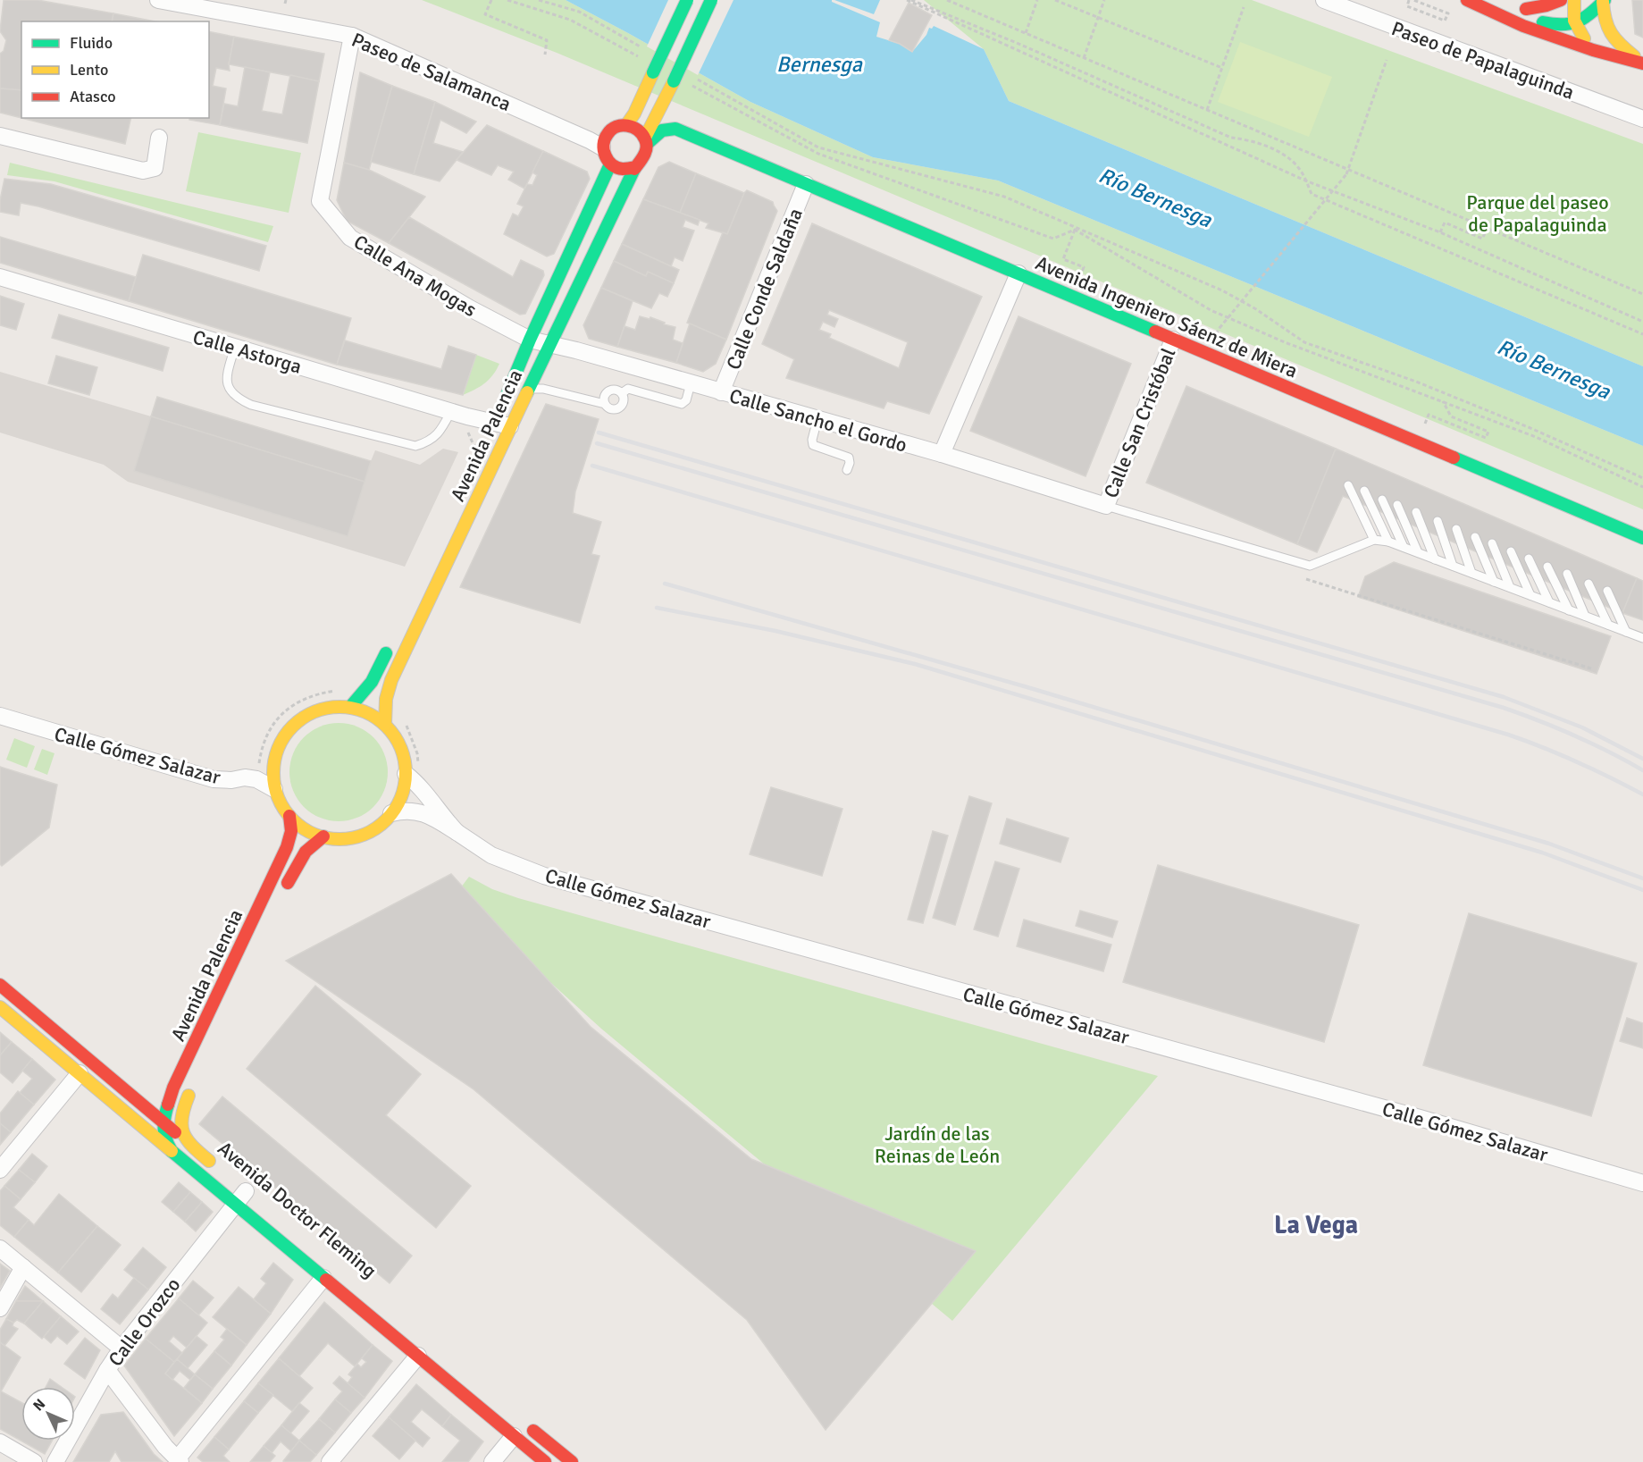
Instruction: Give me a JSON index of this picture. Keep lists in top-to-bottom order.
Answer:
{
  "streets": {
    "main road": ["Avenida Ingeniero Sáenz de Miera", "Avenida Palencia", "Avenida Doctor Fleming"],
    "street": [
      "Paseo de Papalaguinda",
      "Paseo de Salamanca",
      "Calle Ana Mogas",
      "Calle Conde Saldaña",
      "Calle Astorga",
      "Calle Sancho el Gordo",
      "Calle San Cristóbal",
      "Calle Gómez Salazar",
      "Calle Orozco"
    ]
  },
  "crossings": [
    ["Paseo de Salamanca", "Calle Ana Mogas"],
    ["Paseo de Salamanca", "Avenida Palencia"],
    ["Calle Ana Mogas", "Calle Sancho el Gordo"],
    ["Calle Conde Saldaña", "Avenida Ingeniero Sáenz de Miera"],
    ["Calle Conde Saldaña", "Calle Sancho el Gordo"],
    ["Avenida Ingeniero Sáenz de Miera", "Calle San Cristóbal"],
    ["Calle Astorga", "Avenida Palencia"],
    ["Calle Sancho el Gordo", "Calle San Cristóbal"],
    ["Calle Sancho el Gordo", "Avenida Palencia"],
    ["Avenida Palencia", "Calle Gómez Salazar"],
    ["Avenida Palencia", "Avenida Doctor Fleming"],
    ["Avenida Doctor Fleming", "Calle Orozco"]
  ],
  "districts": ["La Vega"],
  "water": ["Bernesga", "Río Bernesga"],
  "parks": ["Parque del paseo de Papalaguinda", "Jardín de las Reinas de León"],
  "legend": ["Fluido", "Lento", "Atasco"],
  "north": "top left"
}
